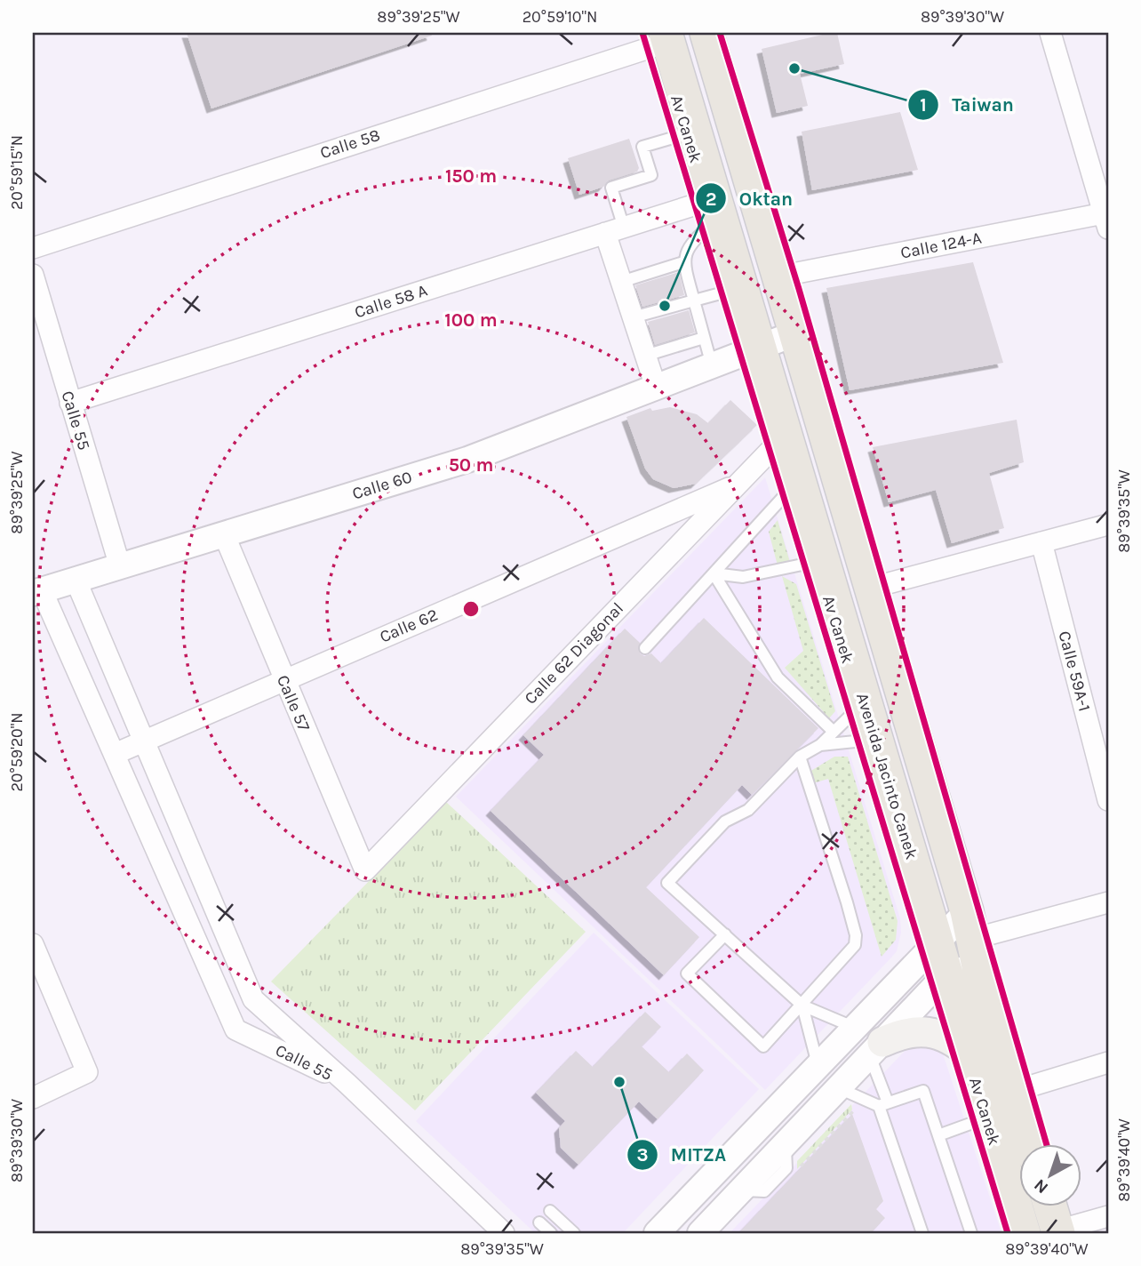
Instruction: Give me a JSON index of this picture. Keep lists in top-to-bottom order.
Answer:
{
  "streets": {
    "main road": ["Avenida Jacinto Canek"],
    "street": [
      "Calle 58",
      "Calle 124-A",
      "Calle 58 A",
      "Calle 55",
      "Calle 60",
      "Calle 62",
      "Calle 62 Diagonal",
      "Calle 59A-1",
      "Calle 57"
    ],
    "cycle path": ["Av Canek"]
  },
  "crossings": [
    ["Calle 58", "Avenida Jacinto Canek"],
    ["Calle 58 A", "Calle 55"],
    ["Calle 58 A", "Avenida Jacinto Canek"],
    ["Calle 55", "Calle 60"],
    ["Calle 55", "Calle 62"],
    ["Calle 60", "Calle 57"],
    ["Calle 60", "Avenida Jacinto Canek"],
    ["Calle 62", "Calle 62 Diagonal"],
    ["Calle 62", "Calle 57"],
    ["Calle 62 Diagonal", "Calle 57"],
    ["Calle 62 Diagonal", "Avenida Jacinto Canek"]
  ],
  "places": ["Taiwan", "Oktan", "MITZA"],
  "north": "bottom left",
  "coordinates": [
    "89°39'25\"W",
    "20°59'10\"N",
    "89°39'30\"W",
    "20°59'15\"N",
    "89°39'35\"W",
    "20°59'20\"N",
    "89°39'40\"W"
  ],
  "rings": ["150 m", "100 m", "50 m"]
}
